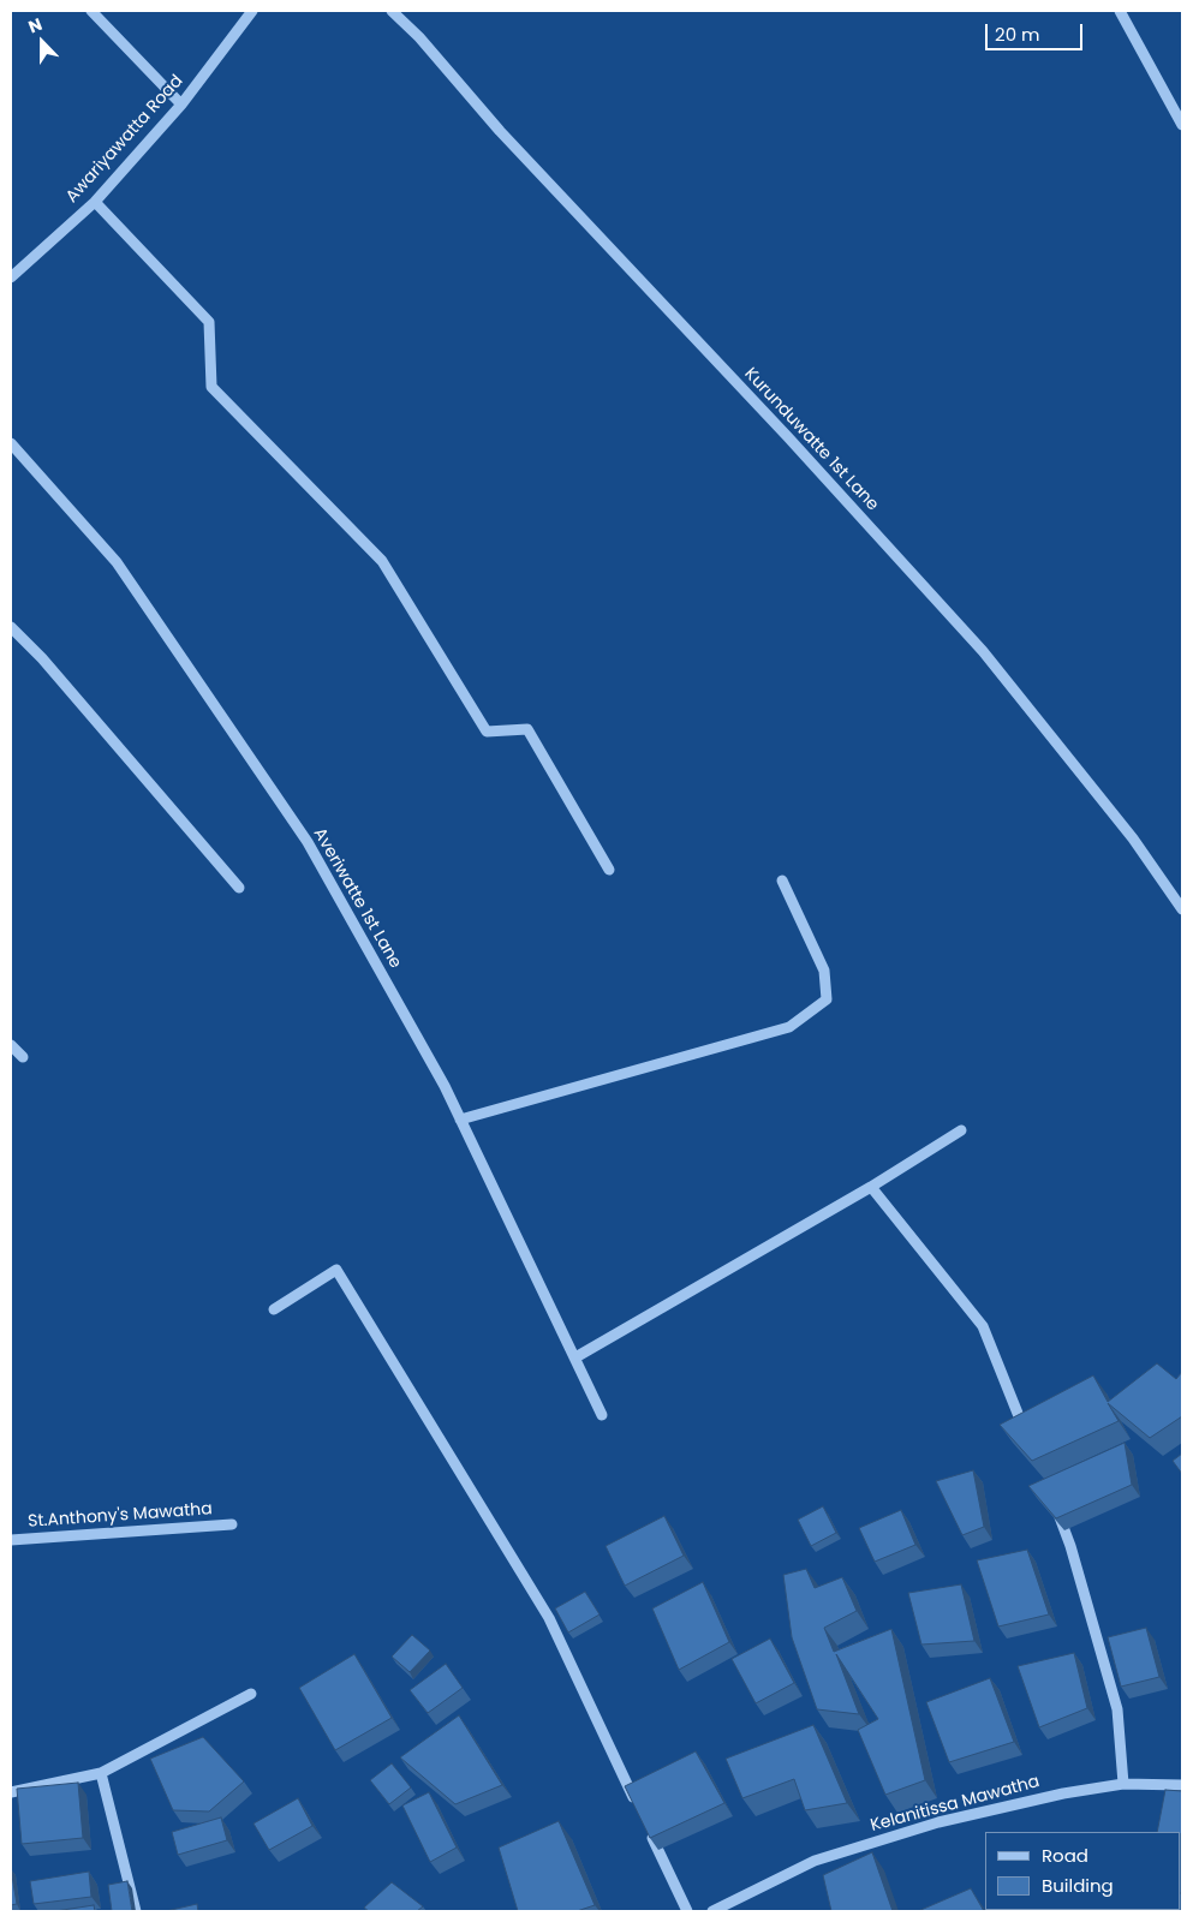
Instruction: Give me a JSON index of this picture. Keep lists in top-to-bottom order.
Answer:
{
  "streets": {
    "street": [
      "Awariyawatta Road",
      "Kurunduwatte 1st Lane",
      "Averiwatte 1st Lane",
      "St.Anthony's Mawatha",
      "Kelanitissa Mawatha"
    ]
  },
  "legend": ["Road", "Building"],
  "scale_bar": "20 m",
  "north": "top"
}
